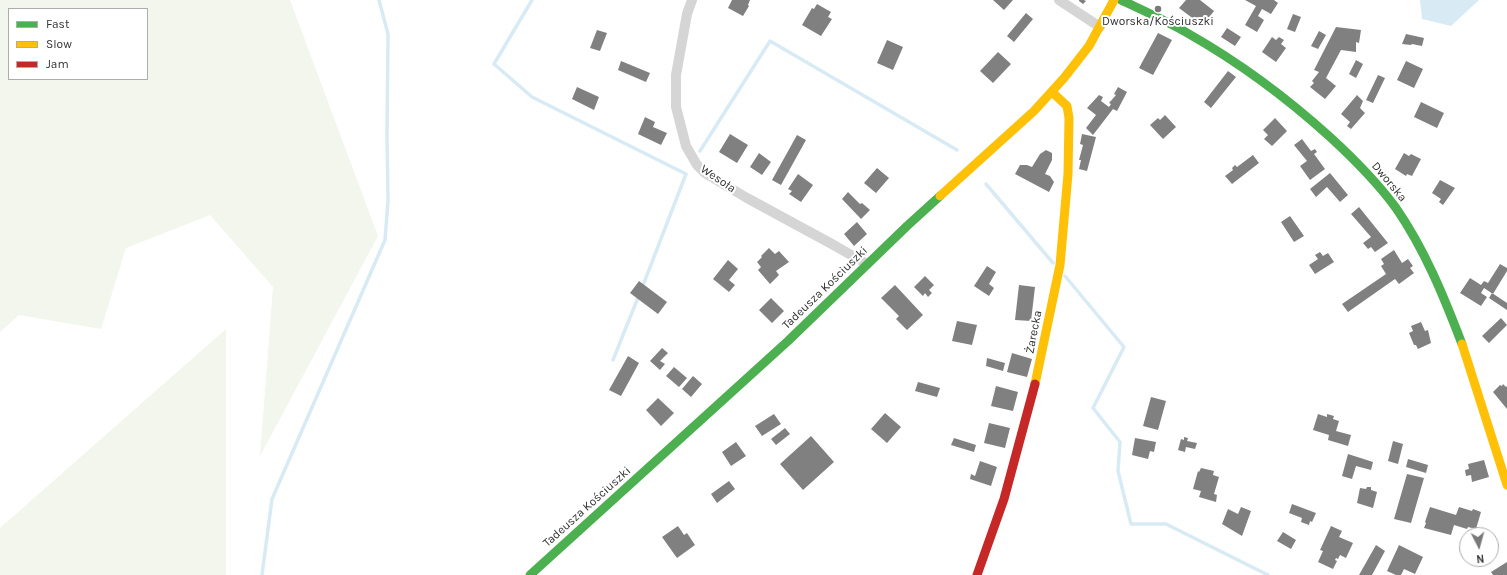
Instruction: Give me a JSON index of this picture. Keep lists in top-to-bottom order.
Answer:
{
  "streets": {
    "street": [
      "Wesoła",
      "Dworska",
      "Tadeusza Kościuszki",
      "Żarecka"
    ]
  },
  "crossings": [
    ["Wesoła", "Tadeusza Kościuszki"],
    ["Tadeusza Kościuszki", "Żarecka"]
  ],
  "places": ["Dworska/Kościuszki"],
  "legend": ["Fast", "Slow", "Jam"],
  "north": "bottom"
}
